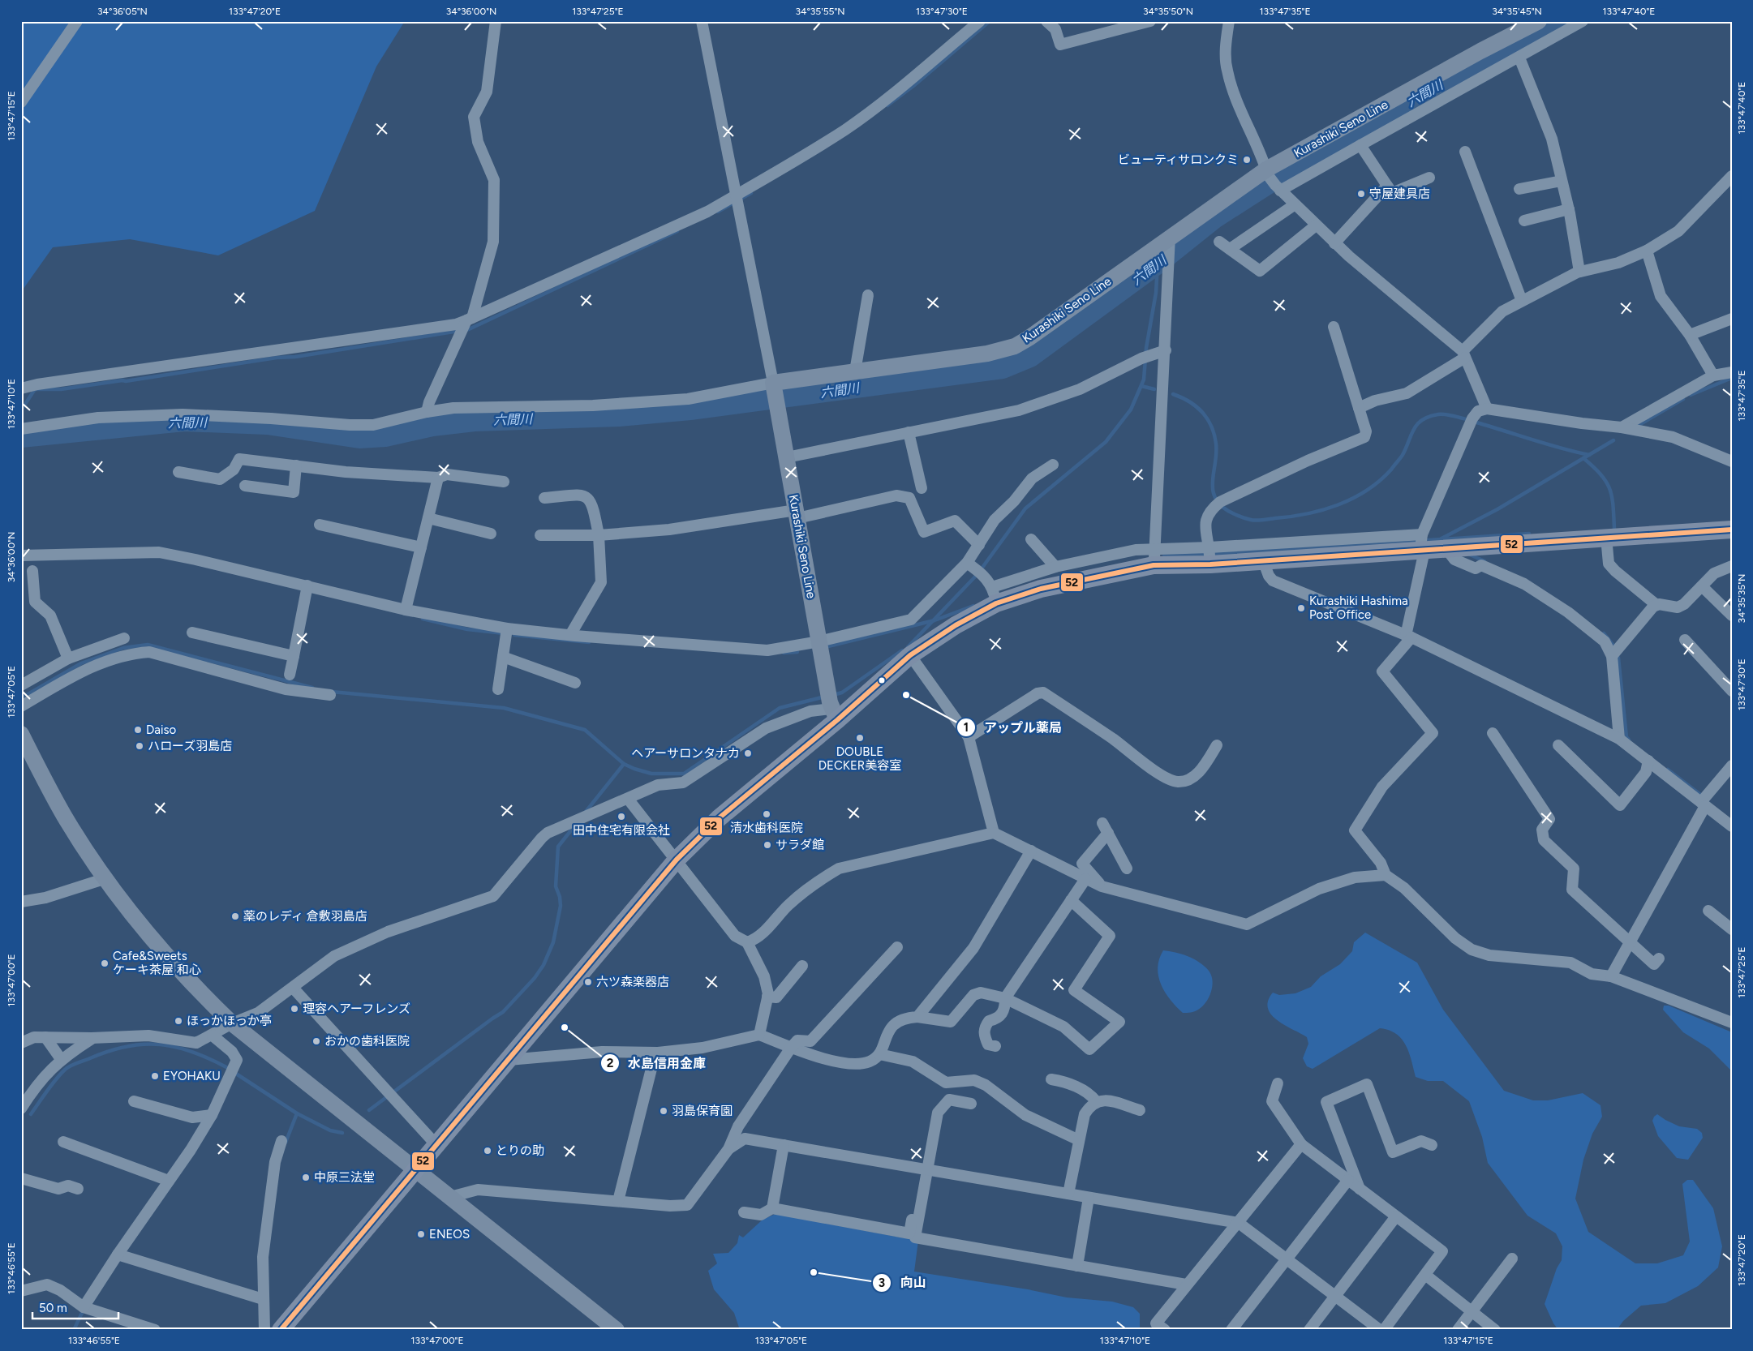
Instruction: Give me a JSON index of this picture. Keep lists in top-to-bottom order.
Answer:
{
  "streets": {
    "main road": ["Kurashiki Seno Line"]
  },
  "water": ["六間川"],
  "places": [
    "ビューティサロンクミ",
    "守屋建具店",
    "Kurashiki Hashima Post Office",
    "アップル薬局",
    "Daiso",
    "DOUBLE DECKER美容室",
    "ハローズ羽島店",
    "ヘアーサロンタナカ",
    "清水歯科医院",
    "田中住宅有限会社",
    "サラダ館",
    "薬のレディ 倉敷羽島店",
    "Cafe&Sweets ケーキ茶屋 和心",
    "六ツ森楽器店",
    "理容ヘアーフレンズ",
    "ほっかほっか亭",
    "水島信用金庫",
    "おかの歯科医院",
    "EYOHAKU",
    "羽島保育園",
    "とりの助",
    "中原三法堂",
    "ENEOS",
    "向山"
  ],
  "lines": ["transit line 52"],
  "scale_bar": "50 m",
  "coordinates": [
    "34°36'05\"N",
    "133°47'20\"E",
    "34°36'00\"N",
    "133°47'25\"E",
    "34°35'55\"N",
    "133°47'30\"E",
    "34°35'50\"N",
    "133°47'35\"E",
    "34°35'45\"N",
    "133°47'40\"E",
    "133°47'15\"E",
    "133°47'10\"E",
    "34°35'35\"N",
    "133°47'05\"E",
    "133°47'00\"E",
    "133°46'55\"E"
  ]
}
